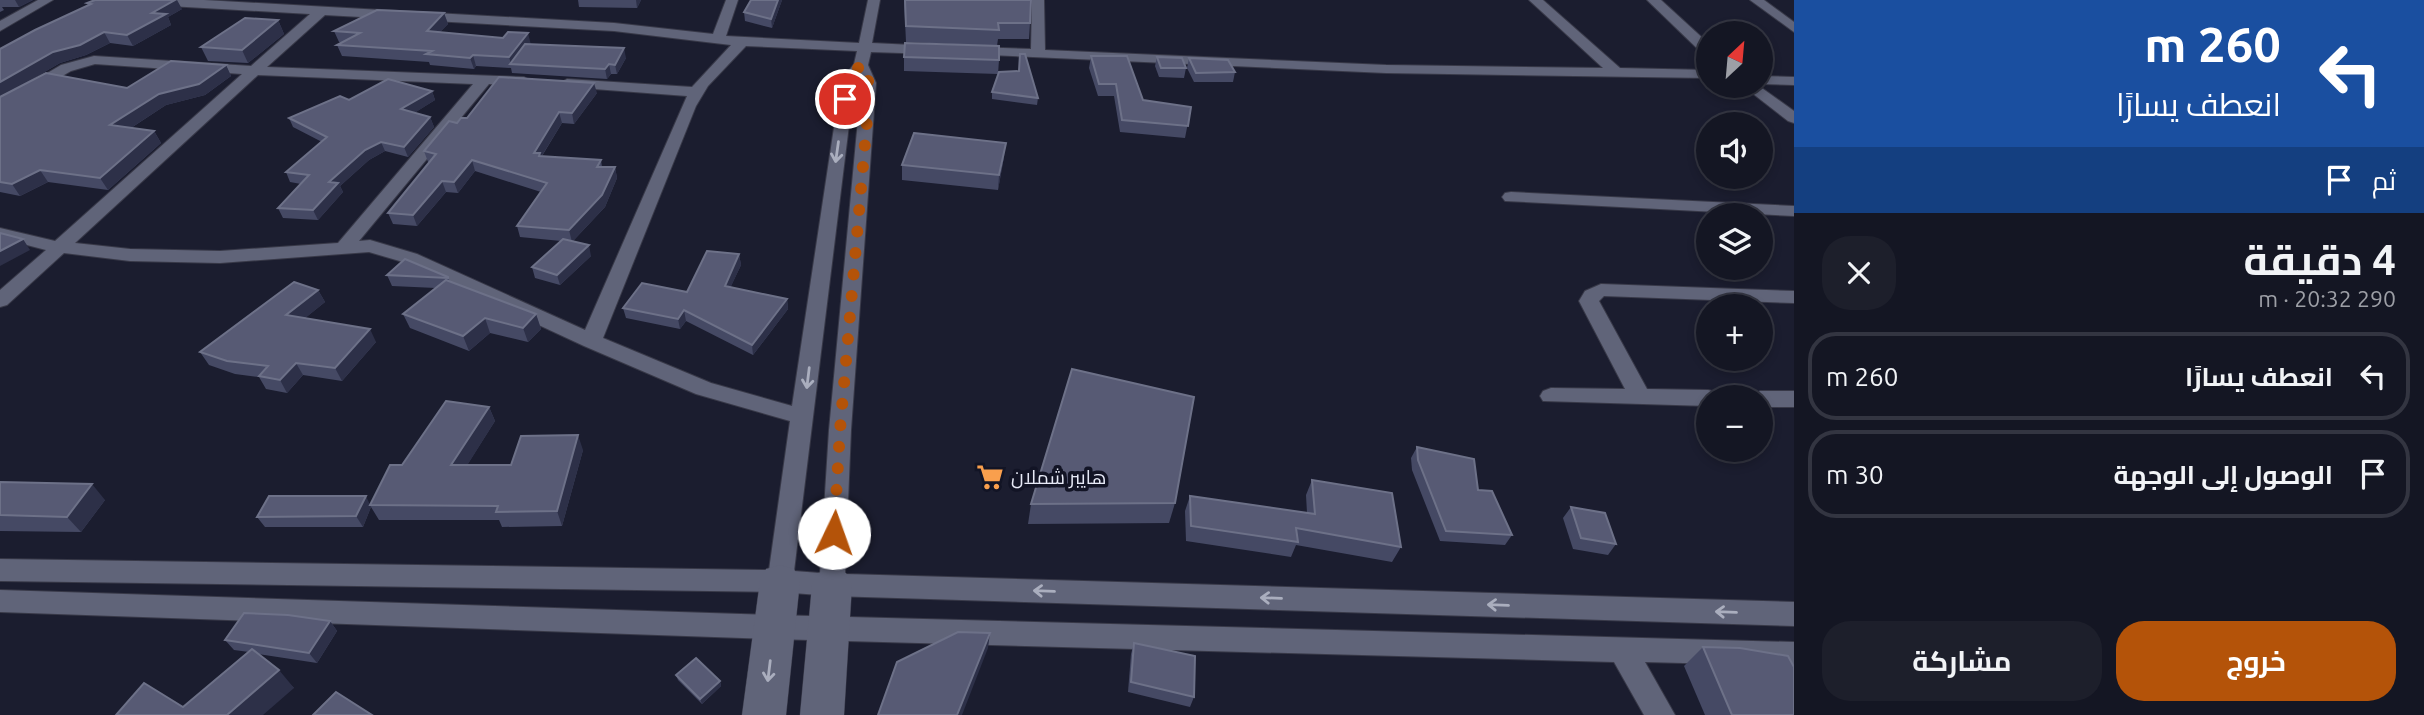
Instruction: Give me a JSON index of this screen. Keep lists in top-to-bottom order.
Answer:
{
  "places": {
    "supermarket": ["هايبر شملان"]
  },
  "north": "top right",
  "page": {
    "turn": ["260 m", "انعطف يسارًا"],
    "map_buttons": ["+", "−"],
    "then": "ثم",
    "heading": ["4 دقيقة", "290 m · 20:32"],
    "list": [
      {
        "name": "انعطف يسارًا",
        "value": "260 m"
      },
      {
        "name": "الوصول إلى الوجهة",
        "value": "30 m"
      }
    ],
    "buttons": ["خروج", "مشاركة"]
  }
}
